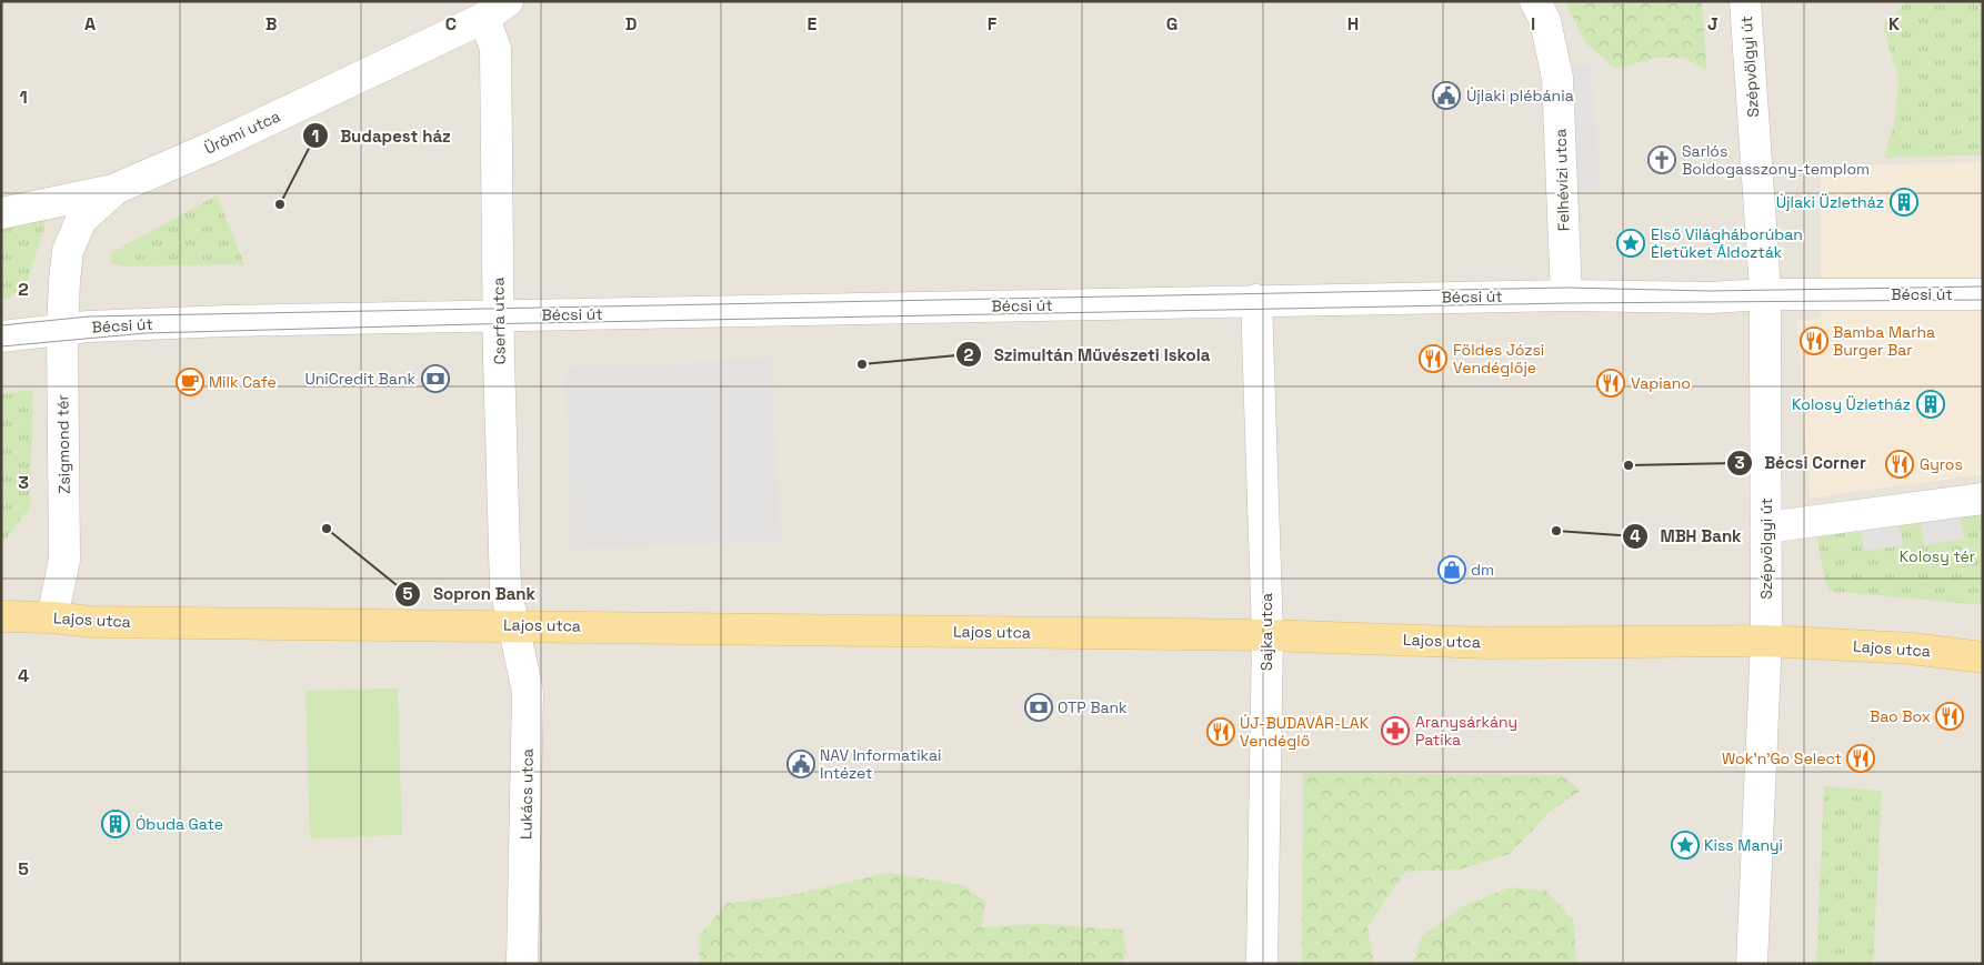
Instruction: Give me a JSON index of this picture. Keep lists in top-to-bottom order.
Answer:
{
  "streets": {
    "main road": ["Lajos utca"],
    "street": [
      "Szépvölgyi út",
      "Ürömi utca",
      "Felhévízi utca",
      "Bécsi út",
      "Cserfa utca",
      "Zsigmond tér",
      "Sajka utca",
      "Lukács utca"
    ]
  },
  "crossings": [
    ["Szépvölgyi út", "Bécsi út"],
    ["Szépvölgyi út", "Lajos utca"],
    ["Ürömi utca", "Bécsi út"],
    ["Ürömi utca", "Cserfa utca"],
    ["Ürömi utca", "Zsigmond tér"],
    ["Felhévízi utca", "Bécsi út"],
    ["Bécsi út", "Cserfa utca"],
    ["Bécsi út", "Zsigmond tér"],
    ["Bécsi út", "Sajka utca"],
    ["Cserfa utca", "Lajos utca"],
    ["Cserfa utca", "Lukács utca"],
    ["Zsigmond tér", "Lajos utca"],
    ["Lajos utca", "Sajka utca"],
    ["Lajos utca", "Lukács utca"]
  ],
  "parks": ["Kolosy tér"],
  "places": {
    "public building": ["Újlaki plébánia", "NAV Informatikai Intézet"],
    "church": ["Sarlós Boldogasszony-templom"],
    "building": ["Újlaki Üzletház", "Kolosy Üzletház", "Óbuda Gate"],
    "other": [
      "Budapest ház",
      "Szimultán Művészeti Iskola",
      "Bécsi Corner",
      "Sopron Bank",
      "MBH Bank"
    ],
    "place": ["Első Világháborúban Életüket Áldozták", "Kiss Manyi"],
    "restaurant": [
      "Bamba Marha Burger Bar",
      "Földes Józsi Vendéglője",
      "Vapiano",
      "Gyros",
      "Bao Box",
      "ÚJ-BUDAVÁR-LAK Vendéglő",
      "Wok'n'Go Select"
    ],
    "bank": ["UniCredit Bank", "OTP Bank"],
    "cafe": ["Milk Cafe"],
    "shop": ["dm"],
    "pharmacy": ["Aranysárkány Patika"]
  },
  "grid": {
    "columns": [
      "A",
      "B",
      "C",
      "D",
      "E",
      "F",
      "G",
      "H",
      "I",
      "J",
      "K"
    ],
    "rows": [
      "1",
      "2",
      "3",
      "4",
      "5"
    ]
  }
}
